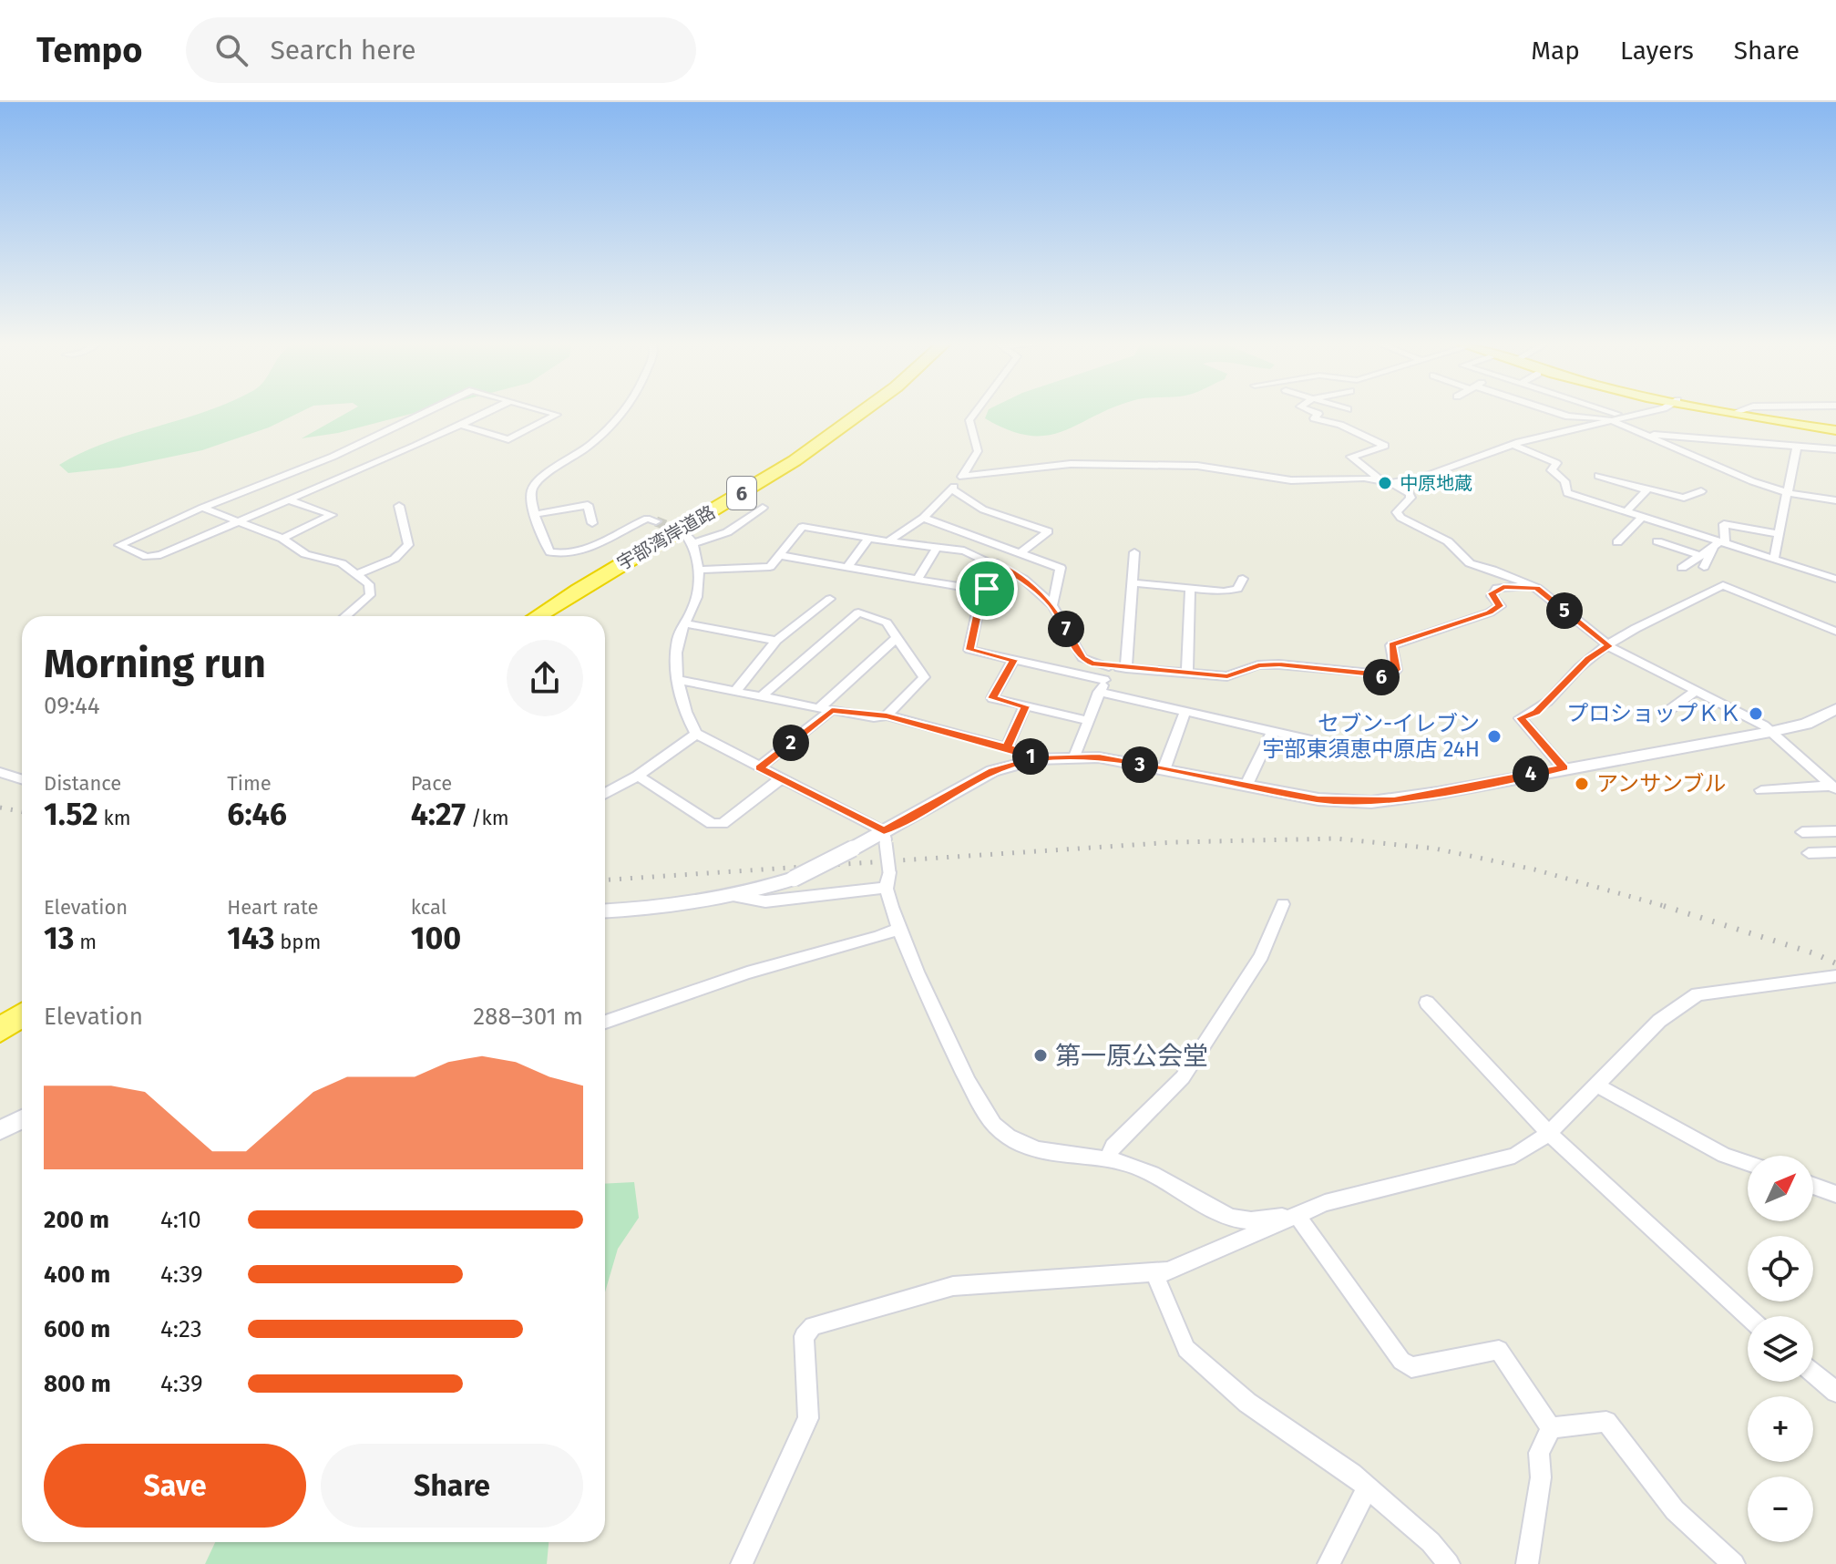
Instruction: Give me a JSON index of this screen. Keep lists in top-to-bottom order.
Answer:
{
  "streets": {
    "highway": ["6", "宇部湾岸道路"]
  },
  "places": [
    "中原地蔵",
    "プロショップＫＫ",
    "セブン-イレブン 宇部東須恵中原店 24H",
    "アンサンブル",
    "第一原公会堂"
  ],
  "north": "top right",
  "page": {
    "header": "Tempo",
    "search": "Search here",
    "nav": ["Map", "Layers", "Share"],
    "pins": [
      "5",
      "7",
      "6",
      "2",
      "1",
      "3",
      "4"
    ],
    "heading": ["Morning run", "09:44"],
    "stats": [
      ["Distance", "1.52 km"],
      ["Time", "6:46"],
      ["Pace", "4:27 /km"],
      ["Elevation", "13 m"],
      ["Heart rate", "143 bpm"],
      ["kcal", "100"]
    ],
    "chart": ["Elevation", "288–301 m"],
    "map_buttons": ["+", "−"],
    "list": [
      {
        "name": "200 m",
        "note": "4:10"
      },
      {
        "name": "400 m",
        "note": "4:39"
      },
      {
        "name": "600 m",
        "note": "4:23"
      },
      {
        "name": "800 m",
        "note": "4:39"
      }
    ],
    "buttons": ["Save", "Share"]
  }
}
